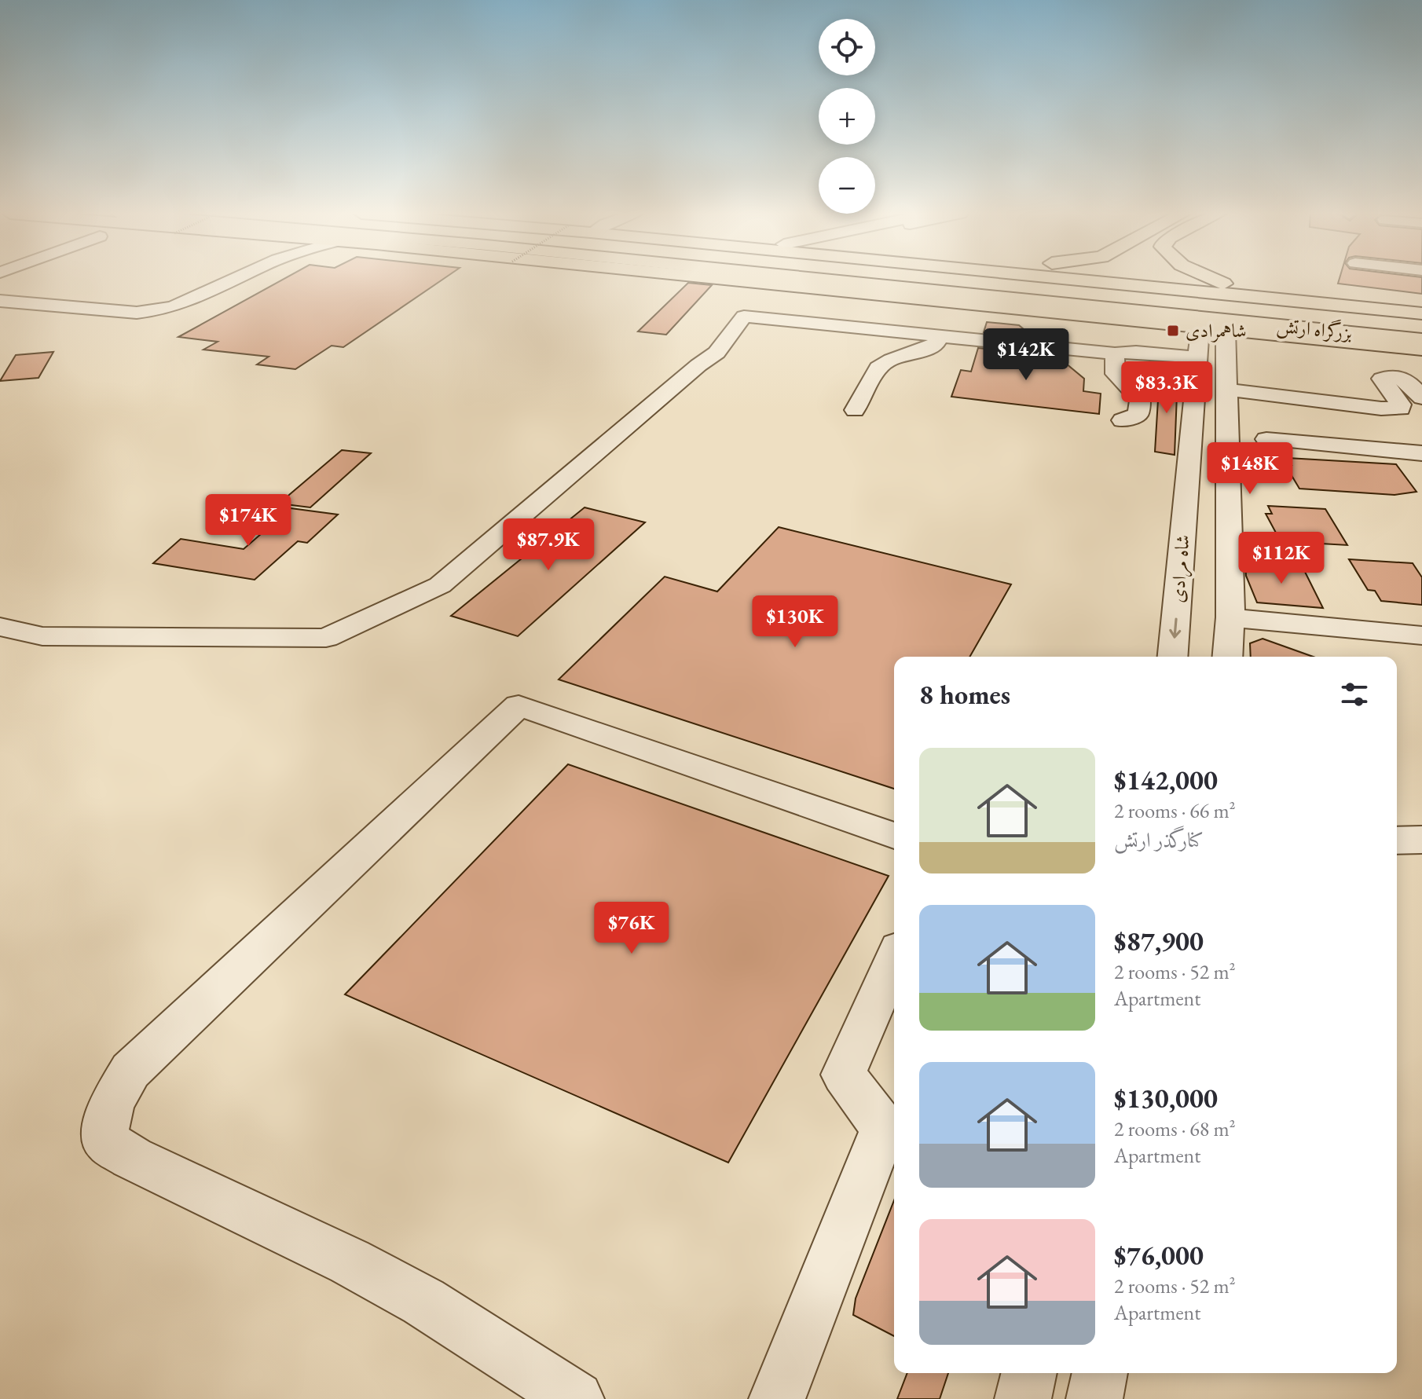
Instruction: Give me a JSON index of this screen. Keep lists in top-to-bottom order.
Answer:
{
  "streets": {
    "main road": ["بزرگراه ارتش"],
    "street": ["شاه مرادی"]
  },
  "places": {
    "transit": ["شاهمرادی"]
  },
  "page": {
    "map_buttons": ["+", "−"],
    "price": [
      "$142K",
      "$83.3K",
      "$148K",
      "$174K",
      "$87.9K",
      "$112K",
      "$130K",
      "$76K"
    ],
    "heading": "8 homes",
    "list": [
      {
        "name": "$142,000",
        "note": "2 rooms · 66 m² · کنارگذر ارتش"
      },
      {
        "name": "$87,900",
        "note": "2 rooms · 52 m² · Apartment"
      },
      {
        "name": "$130,000",
        "note": "2 rooms · 68 m² · Apartment"
      },
      {
        "name": "$76,000",
        "note": "2 rooms · 52 m² · Apartment"
      }
    ]
  }
}
